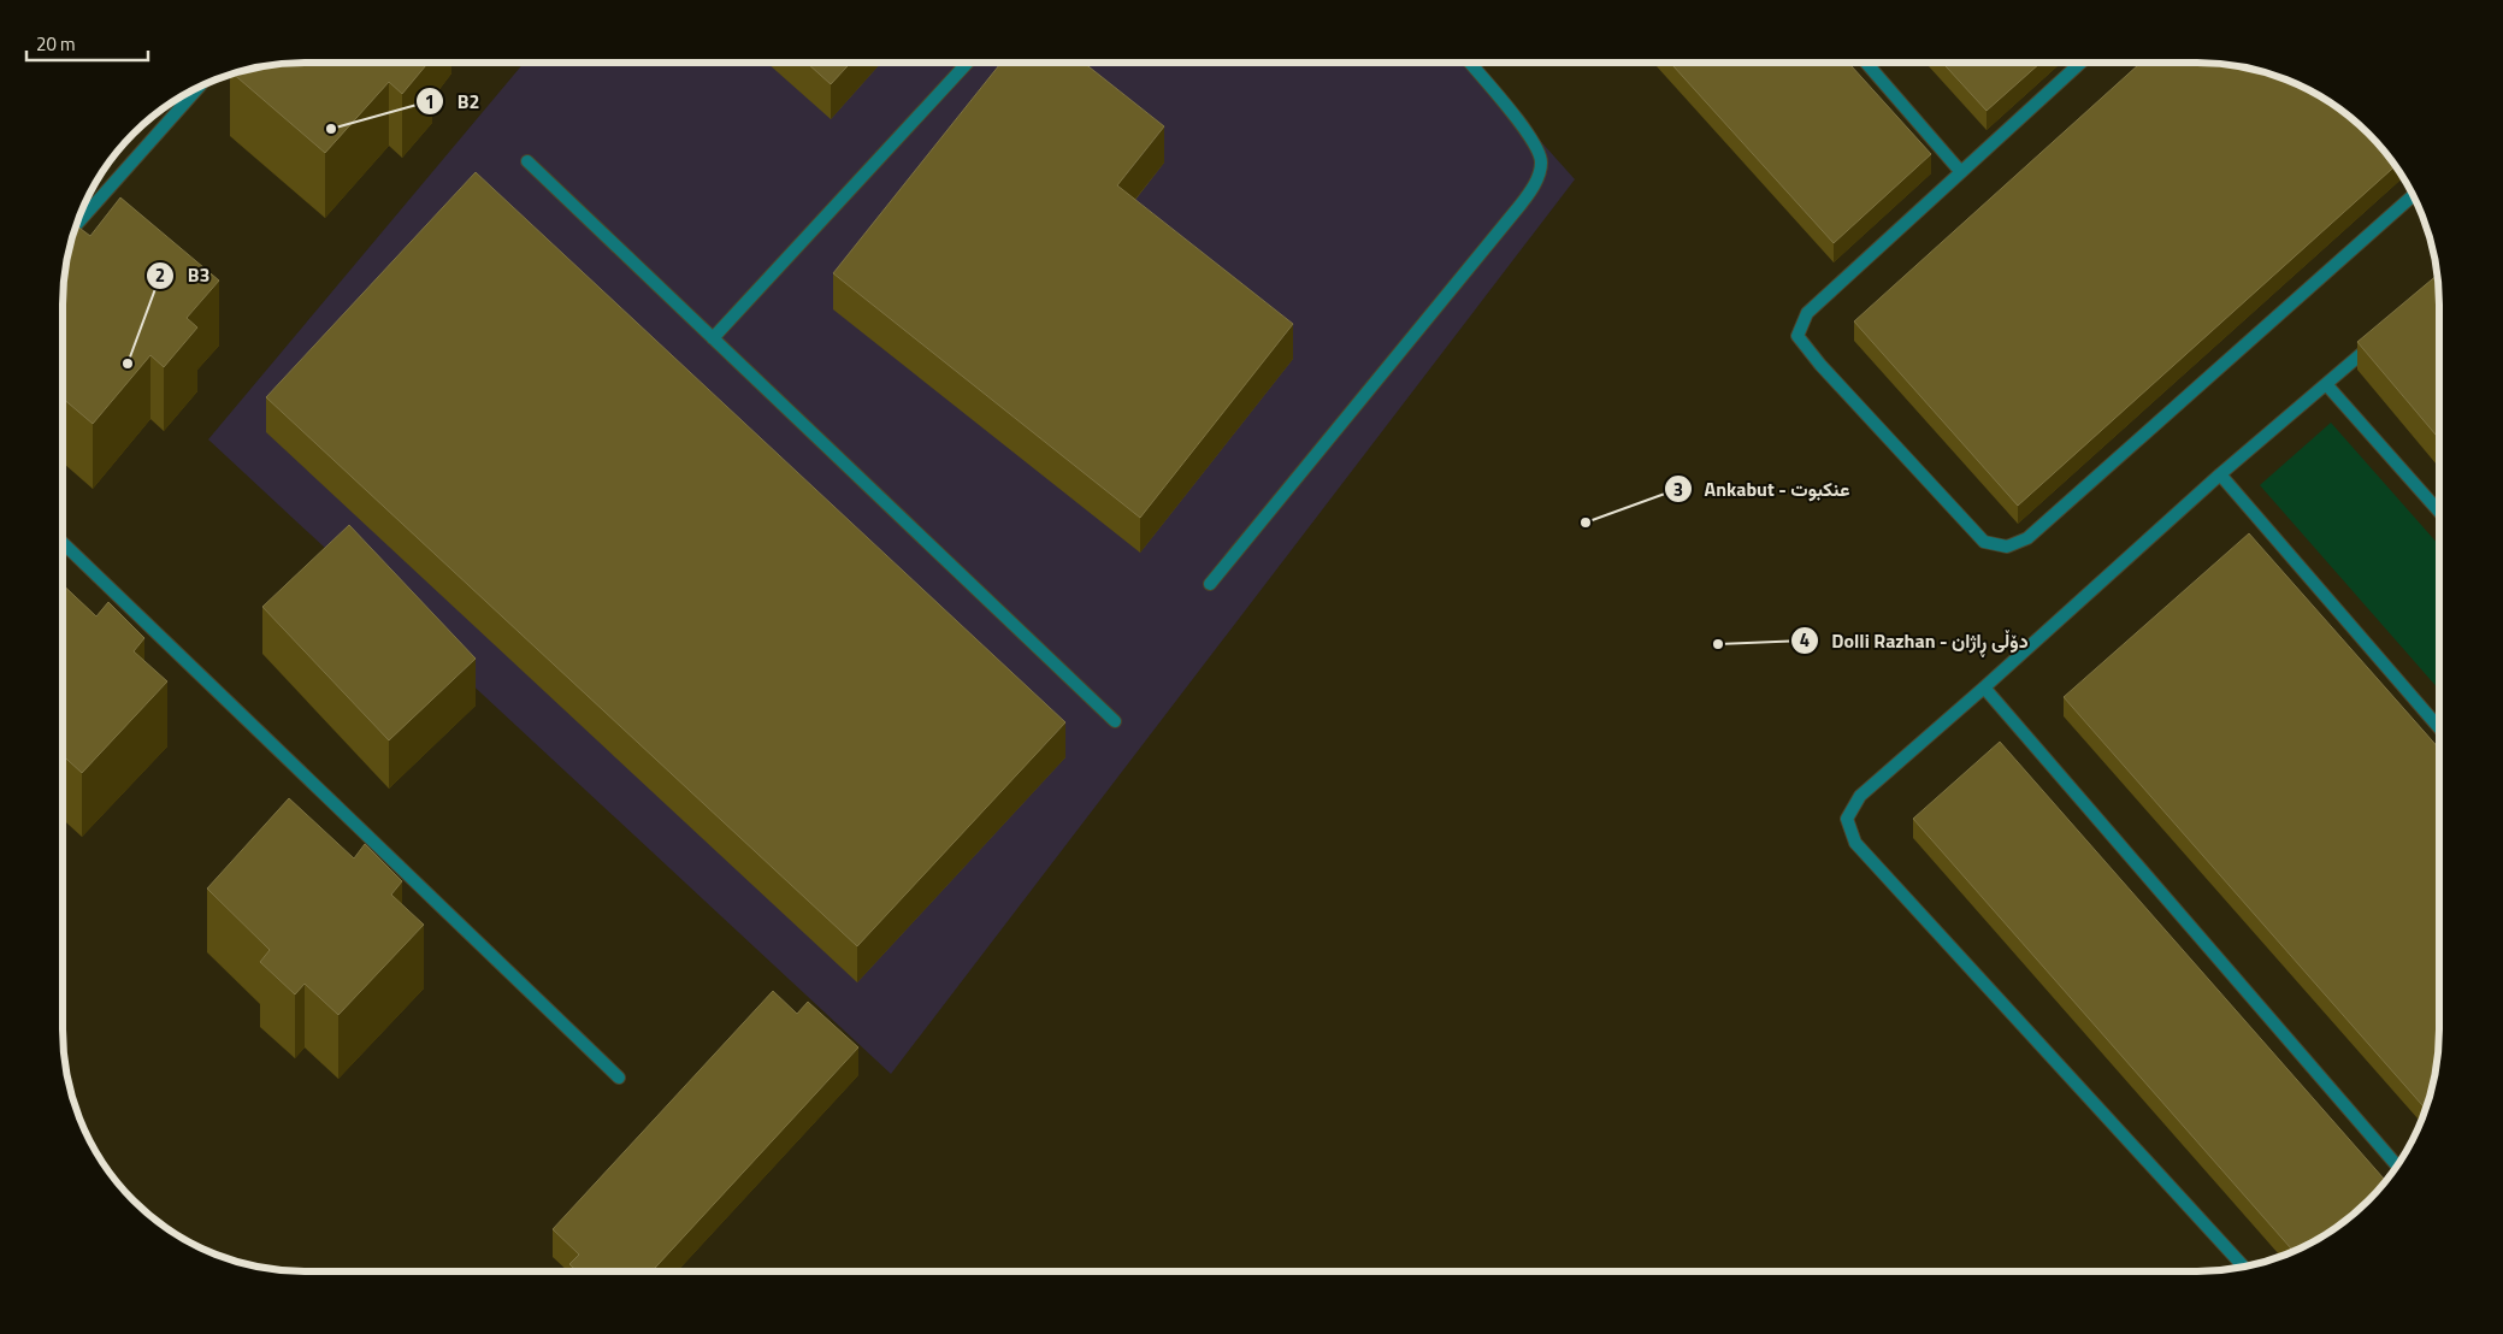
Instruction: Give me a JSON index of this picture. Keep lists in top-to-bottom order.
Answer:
{
  "places": [
    "B2",
    "B3",
    "Ankabut - عنکبوت",
    "Dolli Razhan - دۆڵی ڕاژان"
  ],
  "scale_bar": "20 m"
}
